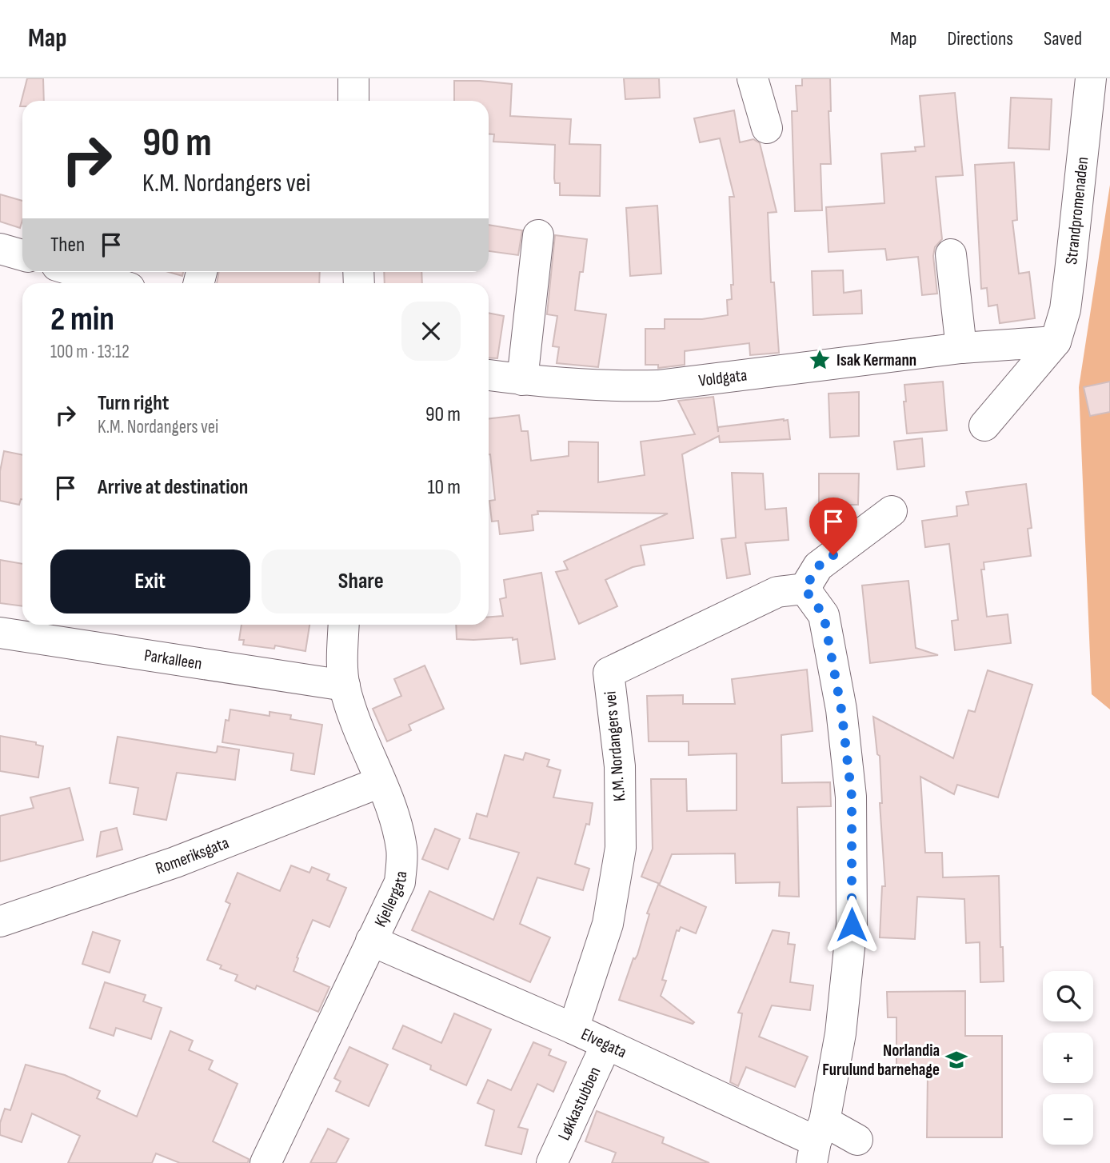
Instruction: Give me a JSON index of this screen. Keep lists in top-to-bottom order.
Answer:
{
  "streets": {
    "street": [
      "Strandpromenaden",
      "Voldgata",
      "Parkalleen",
      "K.M. Nordangers vei",
      "Romeriksgata",
      "Kjellergata",
      "Elvegata",
      "Løkkastubben"
    ]
  },
  "crossings": [
    ["Strandpromenaden", "Voldgata"],
    ["Parkalleen", "Kjellergata"],
    ["K.M. Nordangers vei", "Elvegata"],
    ["Romeriksgata", "Kjellergata"],
    ["Kjellergata", "Elvegata"],
    ["Elvegata", "Løkkastubben"]
  ],
  "places": {
    "place": ["Isak Kermann"],
    "school or university": ["Norlandia Furulund barnehage"]
  },
  "page": {
    "header": "Map",
    "nav": ["Map", "Directions", "Saved"],
    "turn": ["90 m", "K.M. Nordangers vei"],
    "then": "Then",
    "heading": ["2 min", "100 m · 13:12"],
    "list": [
      {
        "name": "Turn right",
        "note": "K.M. Nordangers vei",
        "value": "90 m"
      },
      {
        "name": "Arrive at destination",
        "value": "10 m"
      }
    ],
    "buttons": ["Exit", "Share"],
    "map_buttons": ["+", "−"]
  }
}
